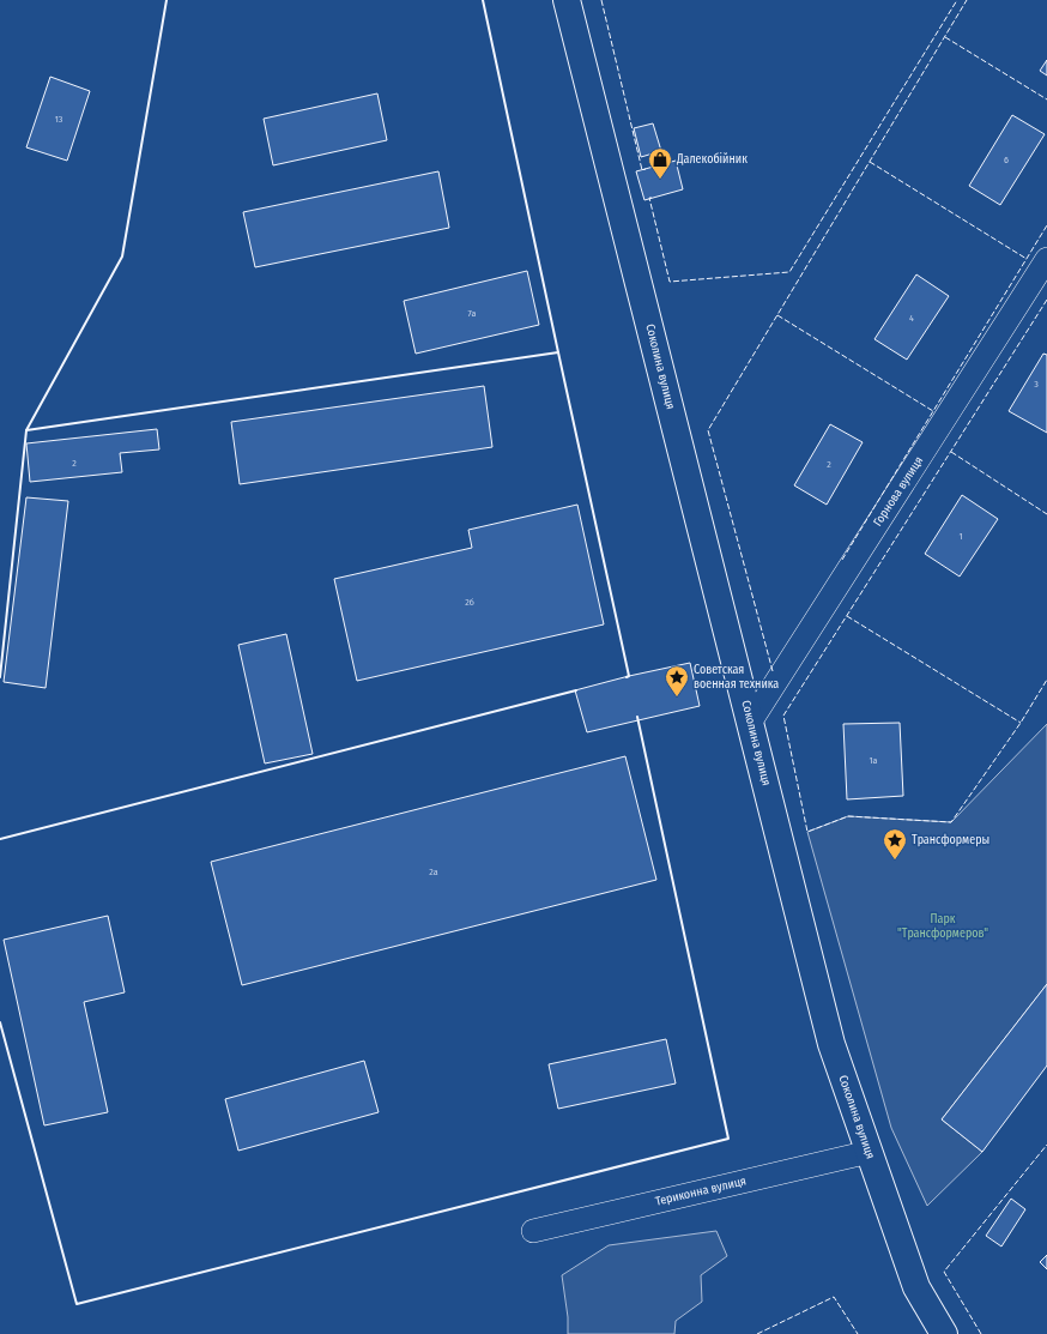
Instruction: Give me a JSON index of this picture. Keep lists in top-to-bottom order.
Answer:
{
  "streets": {
    "street": ["Соколина вулиця", "Горнова вулиця", "Териконна вулиця"]
  },
  "crossings": [
    ["Соколина вулиця", "Горнова вулиця"],
    ["Соколина вулиця", "Териконна вулиця"]
  ],
  "parks": ["Парк \"Трансформеров\""],
  "places": {
    "shop": ["Далекобійник"],
    "place": ["Советская военная техника", "Трансформеры"]
  },
  "house_numbers": [
    "13",
    "6",
    "7а",
    "4",
    "3",
    "2",
    "2",
    "1",
    "2б",
    "1а",
    "2а"
  ]
}
